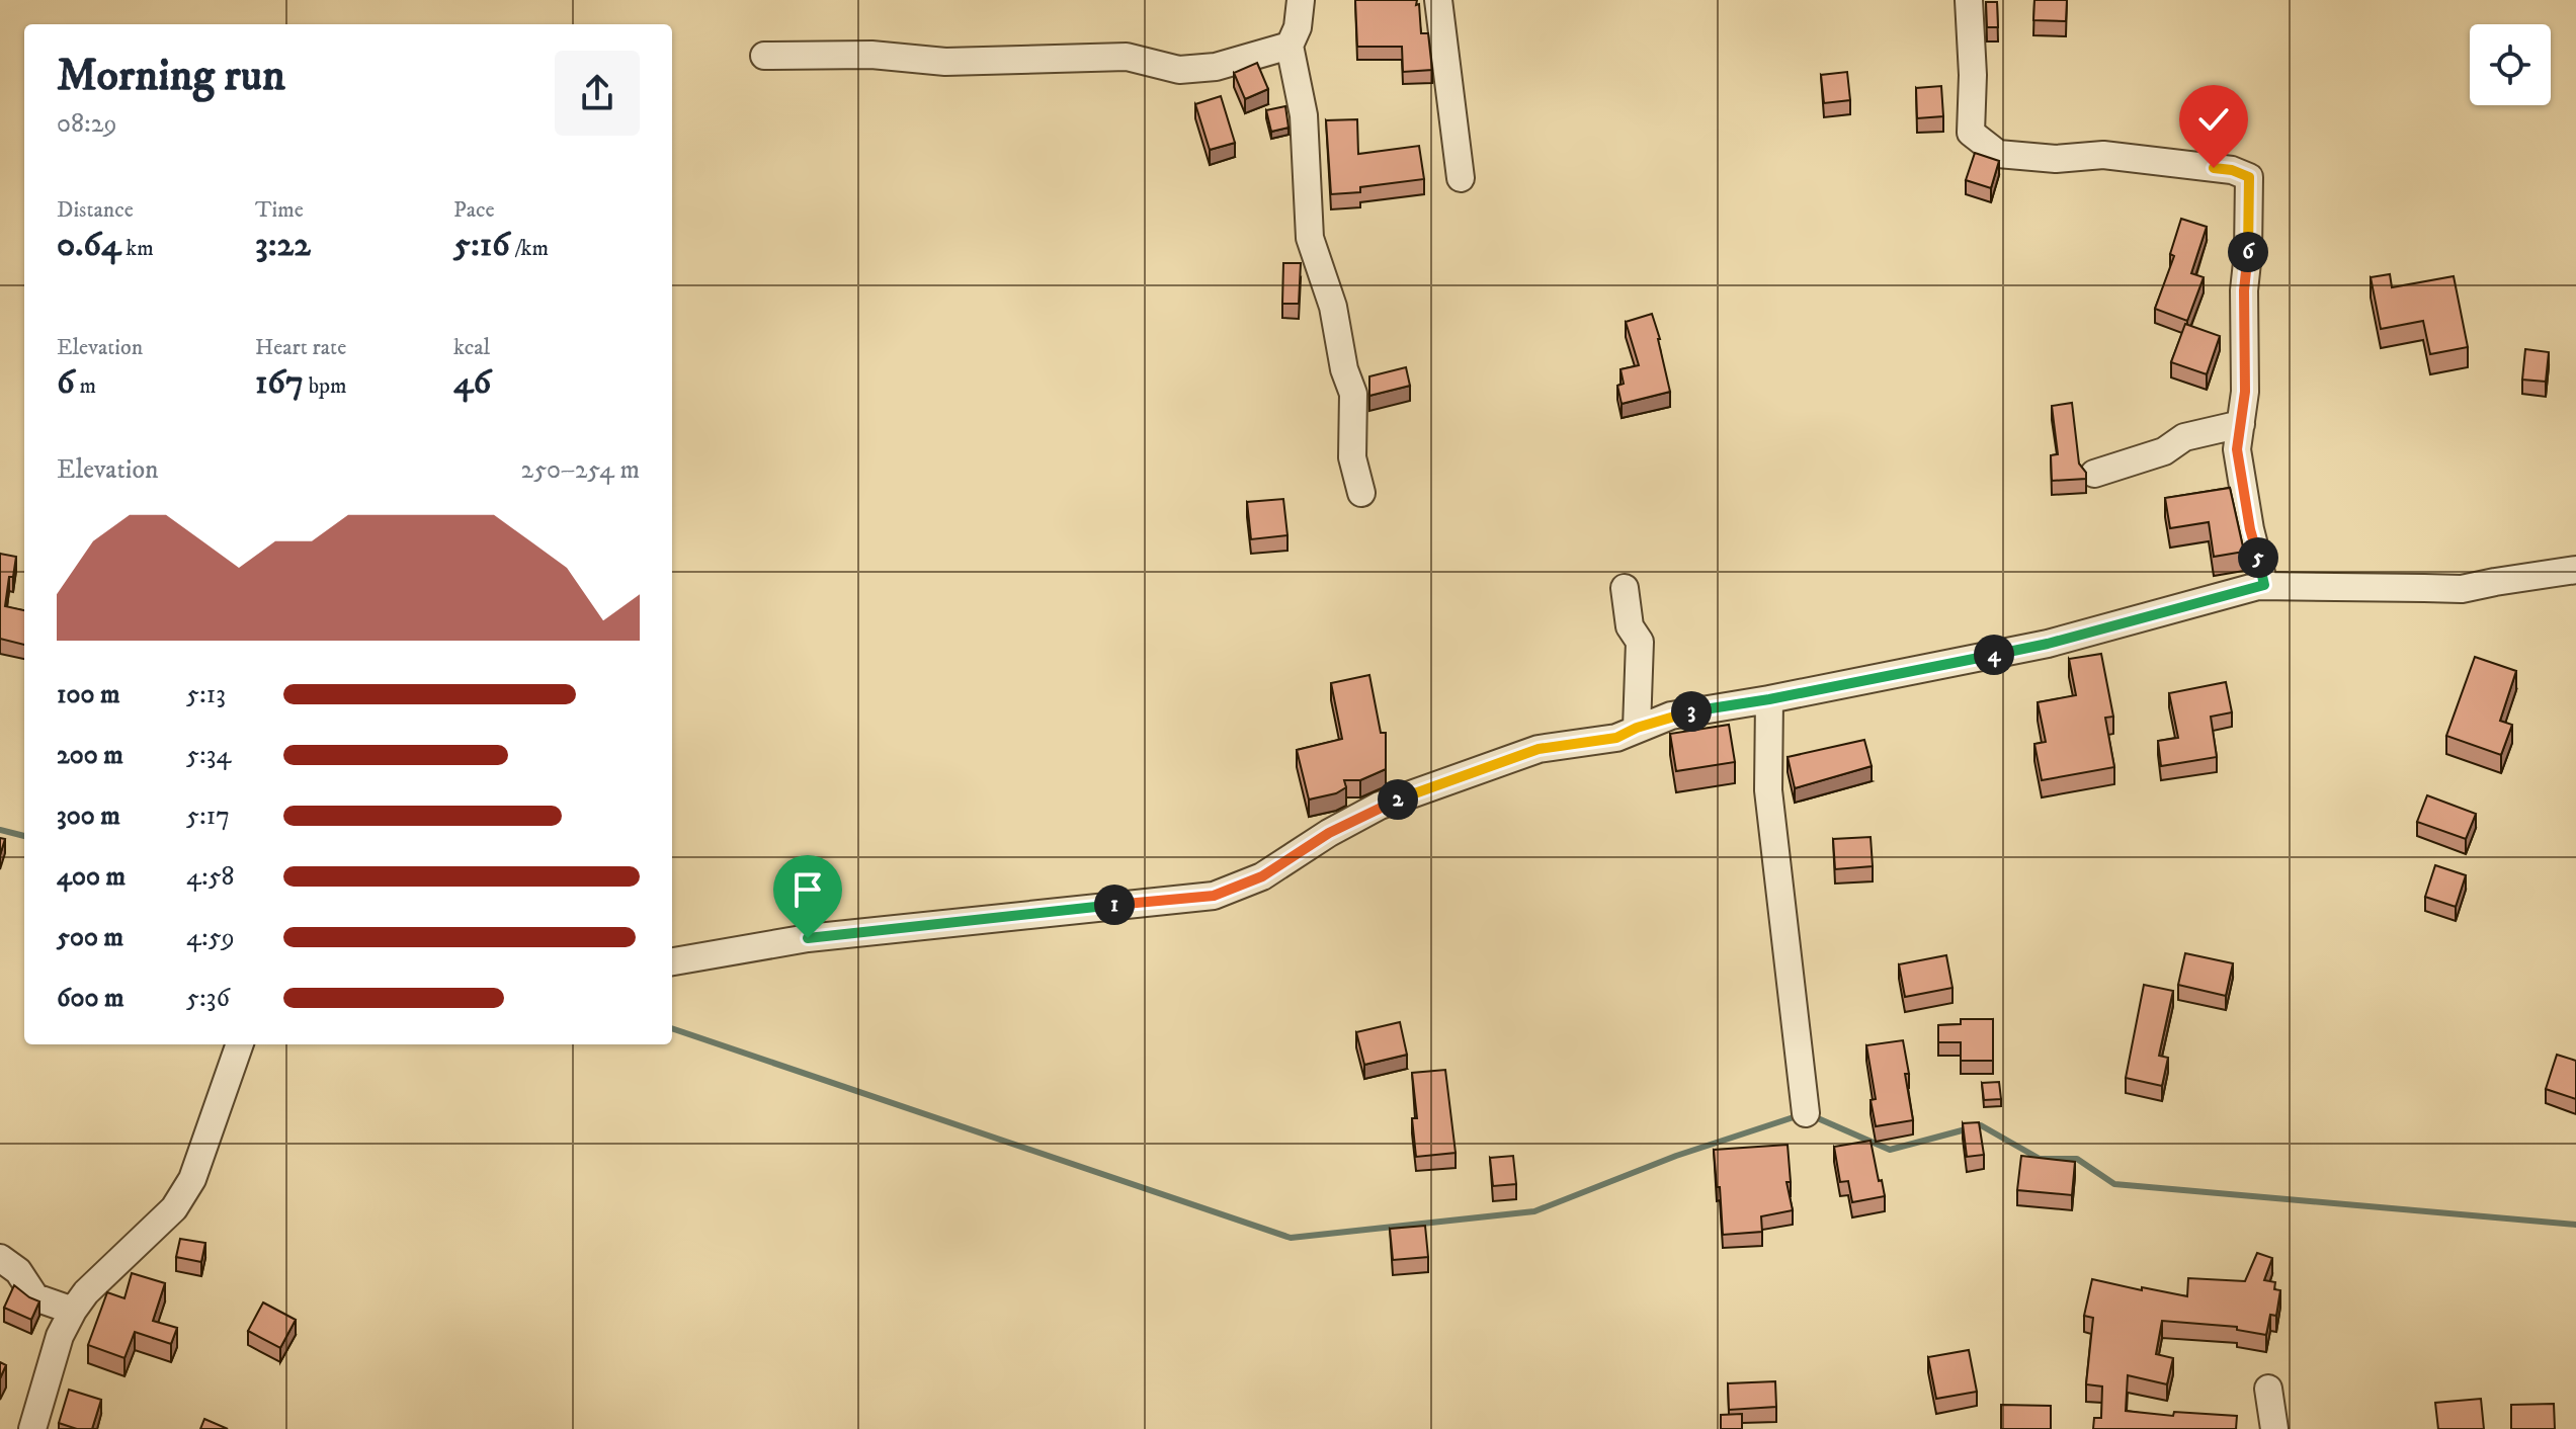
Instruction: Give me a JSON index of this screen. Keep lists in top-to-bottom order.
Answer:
{
  "page": {
    "heading": ["Morning run", "08:29"],
    "stats": [
      ["Distance", "0.64 km"],
      ["Time", "3:22"],
      ["Pace", "5:16 /km"],
      ["Elevation", "6 m"],
      ["Heart rate", "167 bpm"],
      ["kcal", "46"]
    ],
    "pins": [
      "6",
      "5",
      "4",
      "3",
      "2",
      "1"
    ],
    "chart": ["Elevation", "250–254 m"],
    "list": [
      {
        "name": "100 m",
        "note": "5:13"
      },
      {
        "name": "200 m",
        "note": "5:34"
      },
      {
        "name": "300 m",
        "note": "5:17"
      },
      {
        "name": "400 m",
        "note": "4:58"
      },
      {
        "name": "500 m",
        "note": "4:59"
      },
      {
        "name": "600 m",
        "note": "5:36"
      }
    ]
  }
}
